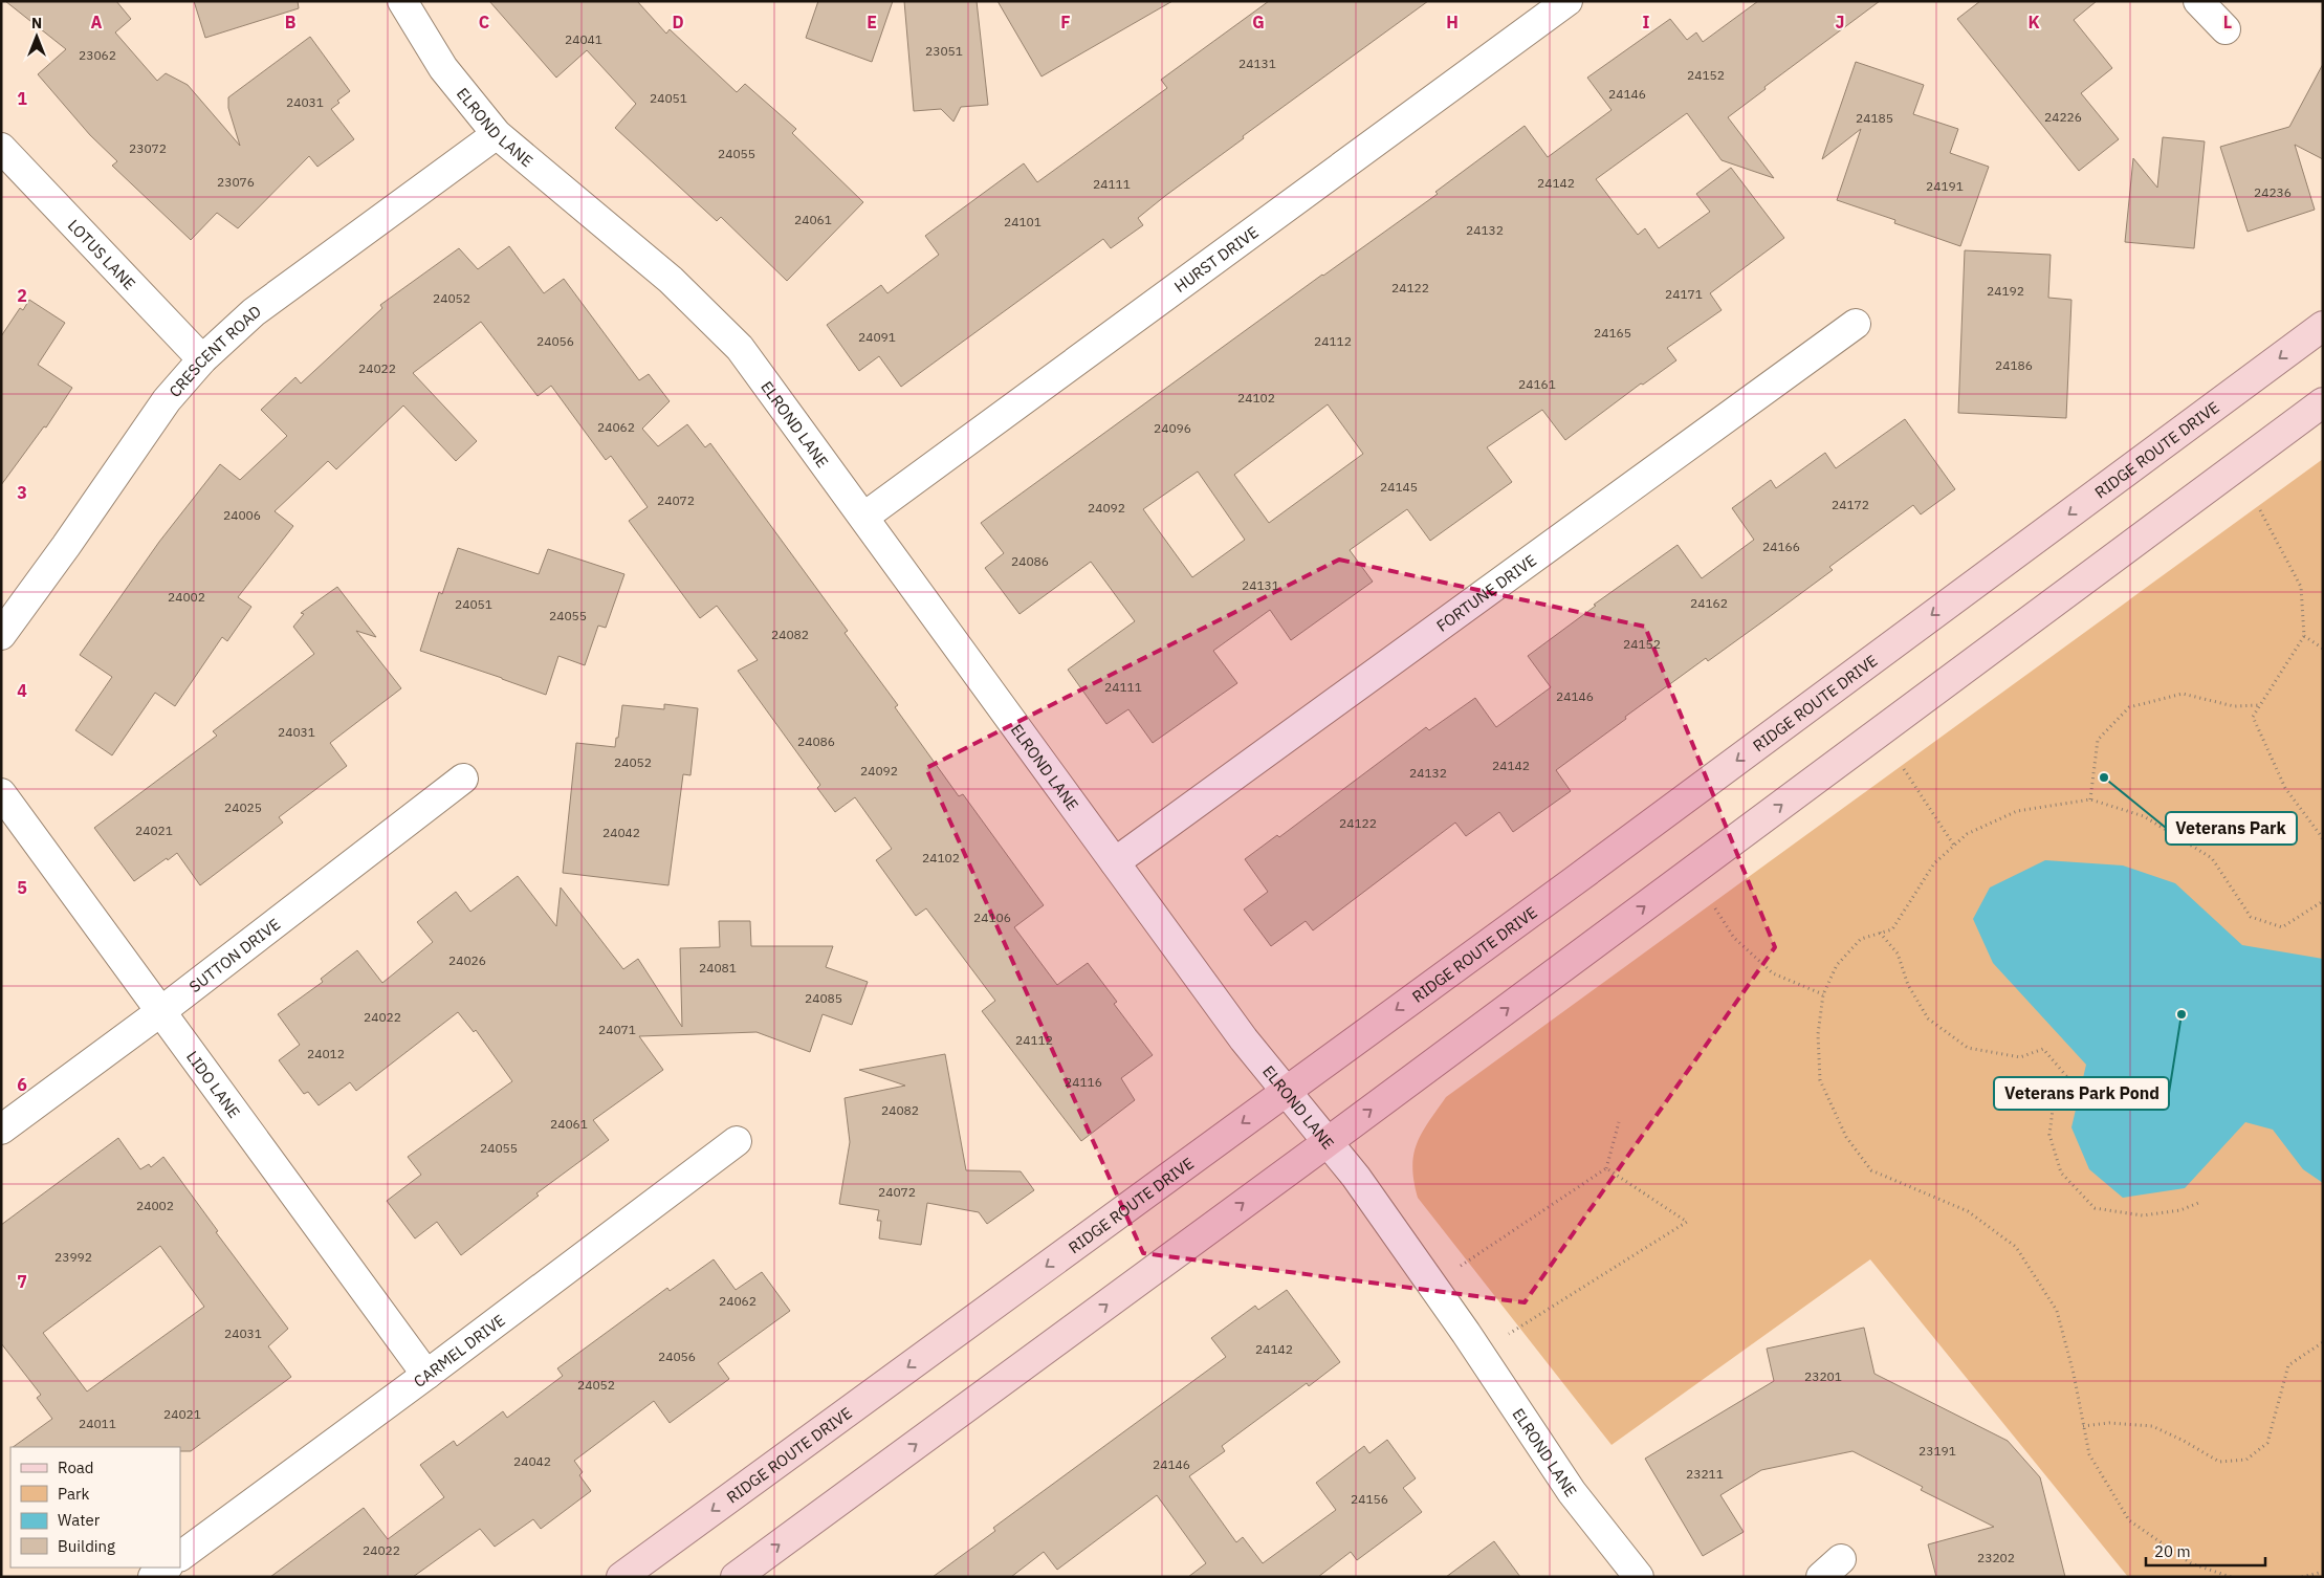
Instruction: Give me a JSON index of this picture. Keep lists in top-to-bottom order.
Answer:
{
  "streets": {
    "main road": ["RIDGE ROUTE DRIVE"],
    "street": [
      "ELROND LANE",
      "LOTUS LANE",
      "HURST DRIVE",
      "CRESCENT ROAD",
      "FORTUNE DRIVE",
      "SUTTON DRIVE",
      "LIDO LANE",
      "CARMEL DRIVE"
    ]
  },
  "crossings": [
    ["ELROND LANE", "HURST DRIVE"],
    ["ELROND LANE", "CRESCENT ROAD"],
    ["ELROND LANE", "RIDGE ROUTE DRIVE"],
    ["ELROND LANE", "FORTUNE DRIVE"],
    ["LOTUS LANE", "CRESCENT ROAD"],
    ["SUTTON DRIVE", "LIDO LANE"],
    ["LIDO LANE", "CARMEL DRIVE"]
  ],
  "places": ["Veterans Park", "Veterans Park Pond"],
  "house_numbers": [
    "24041",
    "23051",
    "23062",
    "24131",
    "24152",
    "24146",
    "24051",
    "24031",
    "24226",
    "24185",
    "23072",
    "24055",
    "23076",
    "24142",
    "24111",
    "24191",
    "24236",
    "24061",
    "24101",
    "24132",
    "24122",
    "24192",
    "24171",
    "24052",
    "24165",
    "24091",
    "24056",
    "24112",
    "24186",
    "24022",
    "24161",
    "24102",
    "24062",
    "24096",
    "24145",
    "24072",
    "24172",
    "24092",
    "24006",
    "24166",
    "24086",
    "24131",
    "24002",
    "24162",
    "24051",
    "24055",
    "24082",
    "24152",
    "24111",
    "24146",
    "24031",
    "24086",
    "24052",
    "24142",
    "24092",
    "24132",
    "24025",
    "24122",
    "24021",
    "24042",
    "24102",
    "24106",
    "24026",
    "24081",
    "24085",
    "24022",
    "24071",
    "24112",
    "24012",
    "24116",
    "24082",
    "24061",
    "24055",
    "24072",
    "24002",
    "23992",
    "24062",
    "24031",
    "24142",
    "24056",
    "23201",
    "24052",
    "24021",
    "24011",
    "23191",
    "24042",
    "24146",
    "23211",
    "24156",
    "24022",
    "23202"
  ],
  "legend": [
    "Road",
    "Park",
    "Water",
    "Building"
  ],
  "scale_bar": "20 m",
  "north": "top",
  "grid": {
    "columns": [
      "A",
      "B",
      "C",
      "D",
      "E",
      "F",
      "G",
      "H",
      "I",
      "J",
      "K",
      "L"
    ],
    "rows": [
      "1",
      "2",
      "3",
      "4",
      "5",
      "6",
      "7"
    ]
  }
}
